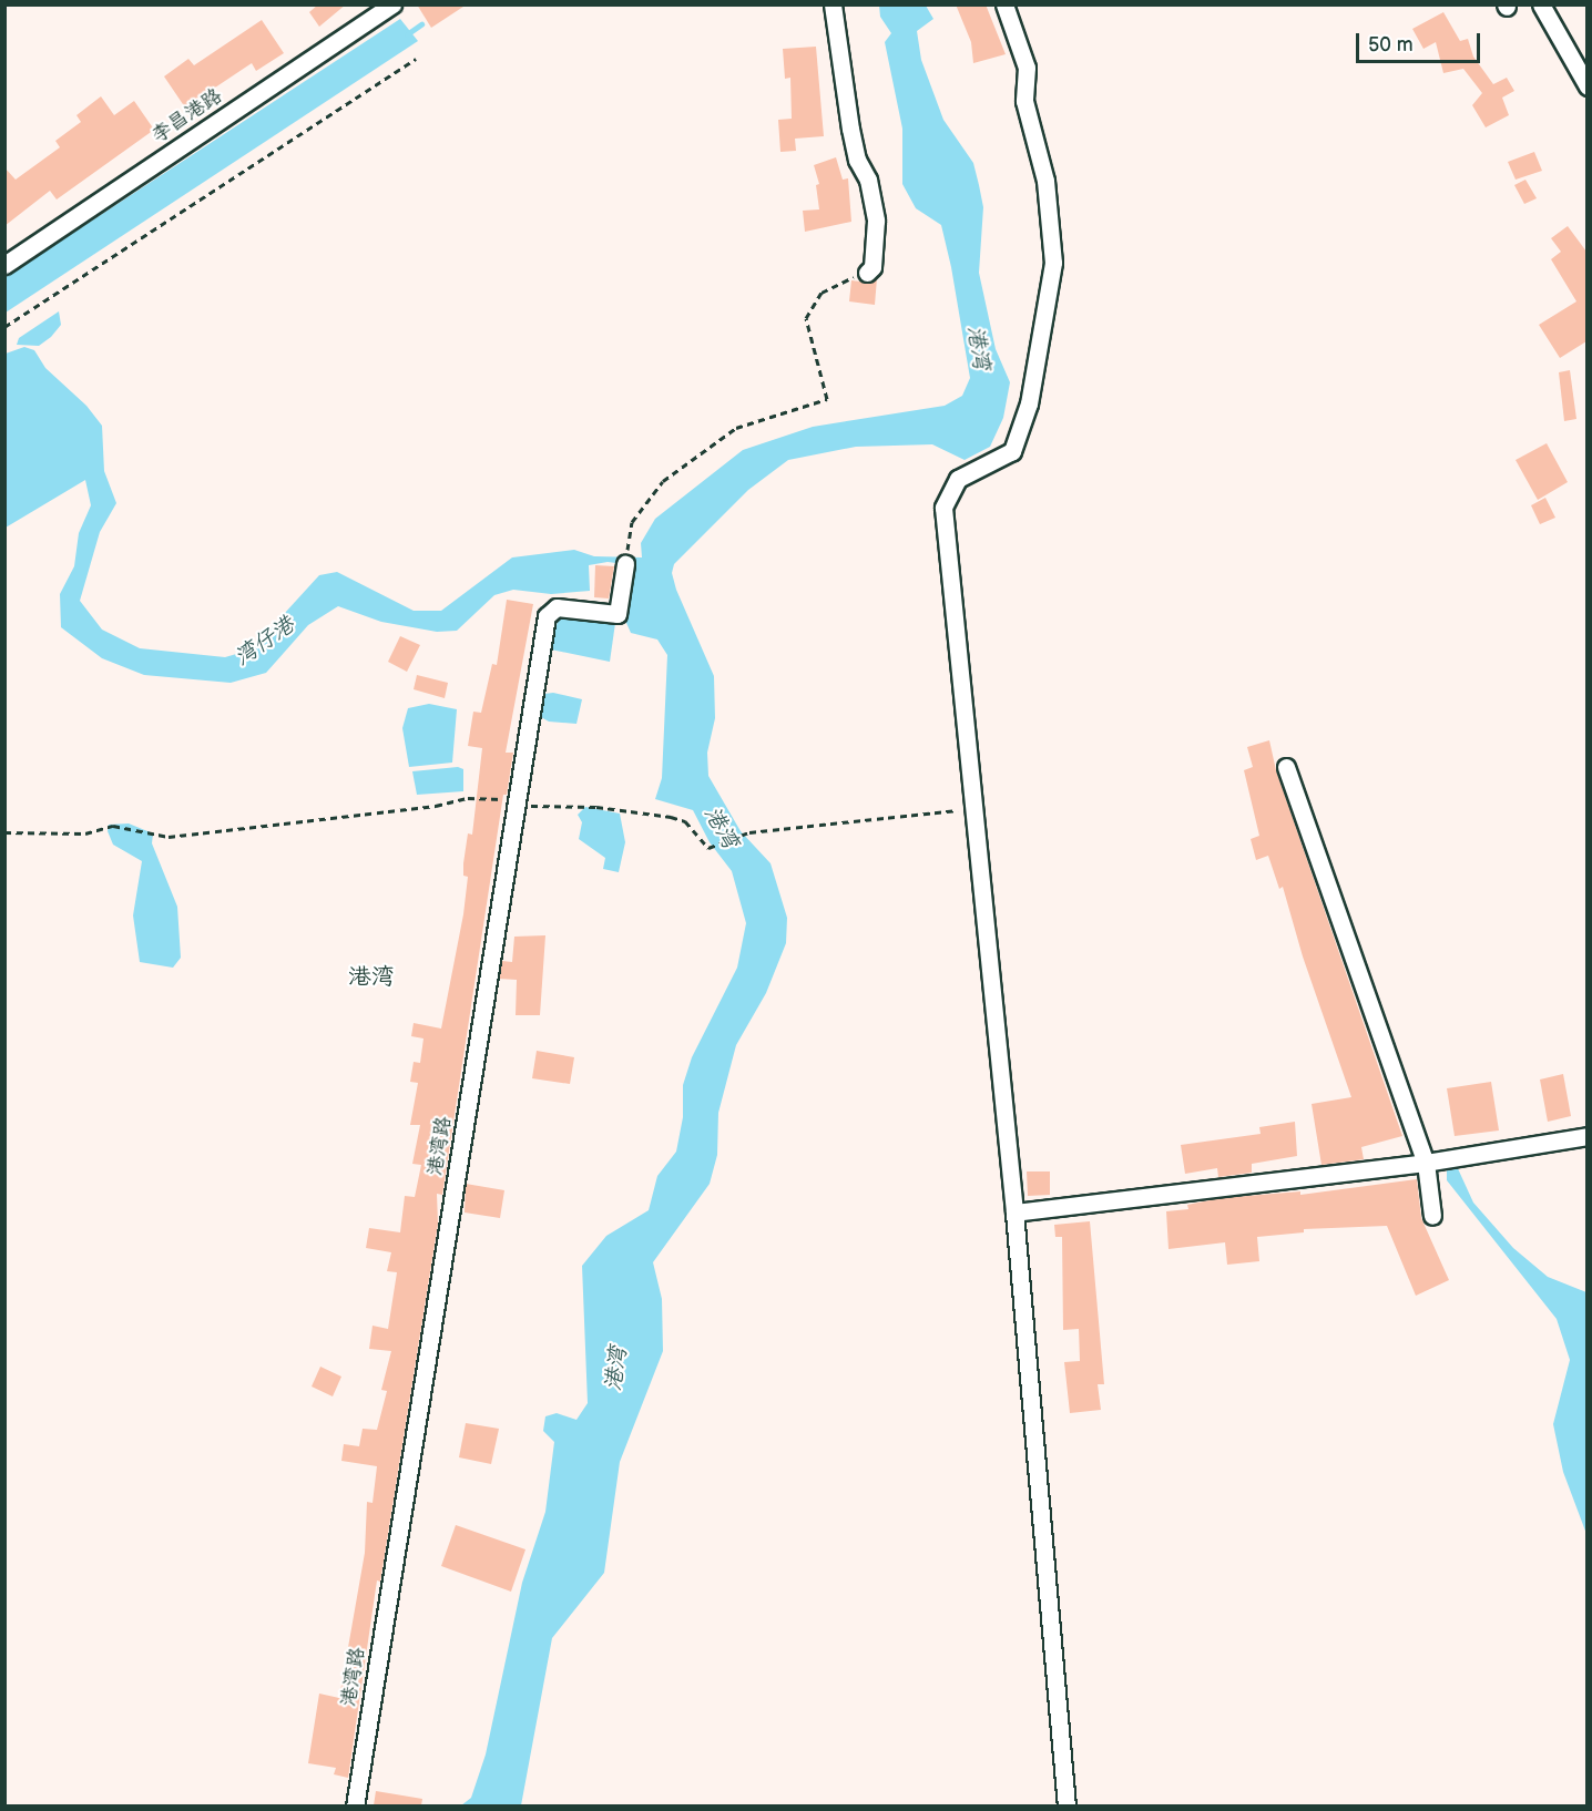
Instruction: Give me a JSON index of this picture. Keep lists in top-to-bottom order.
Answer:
{
  "streets": {
    "street": ["李昌港路", "港湾路"]
  },
  "districts": ["港湾"],
  "water": ["港湾", "湾仔港"],
  "scale_bar": "50 m"
}
